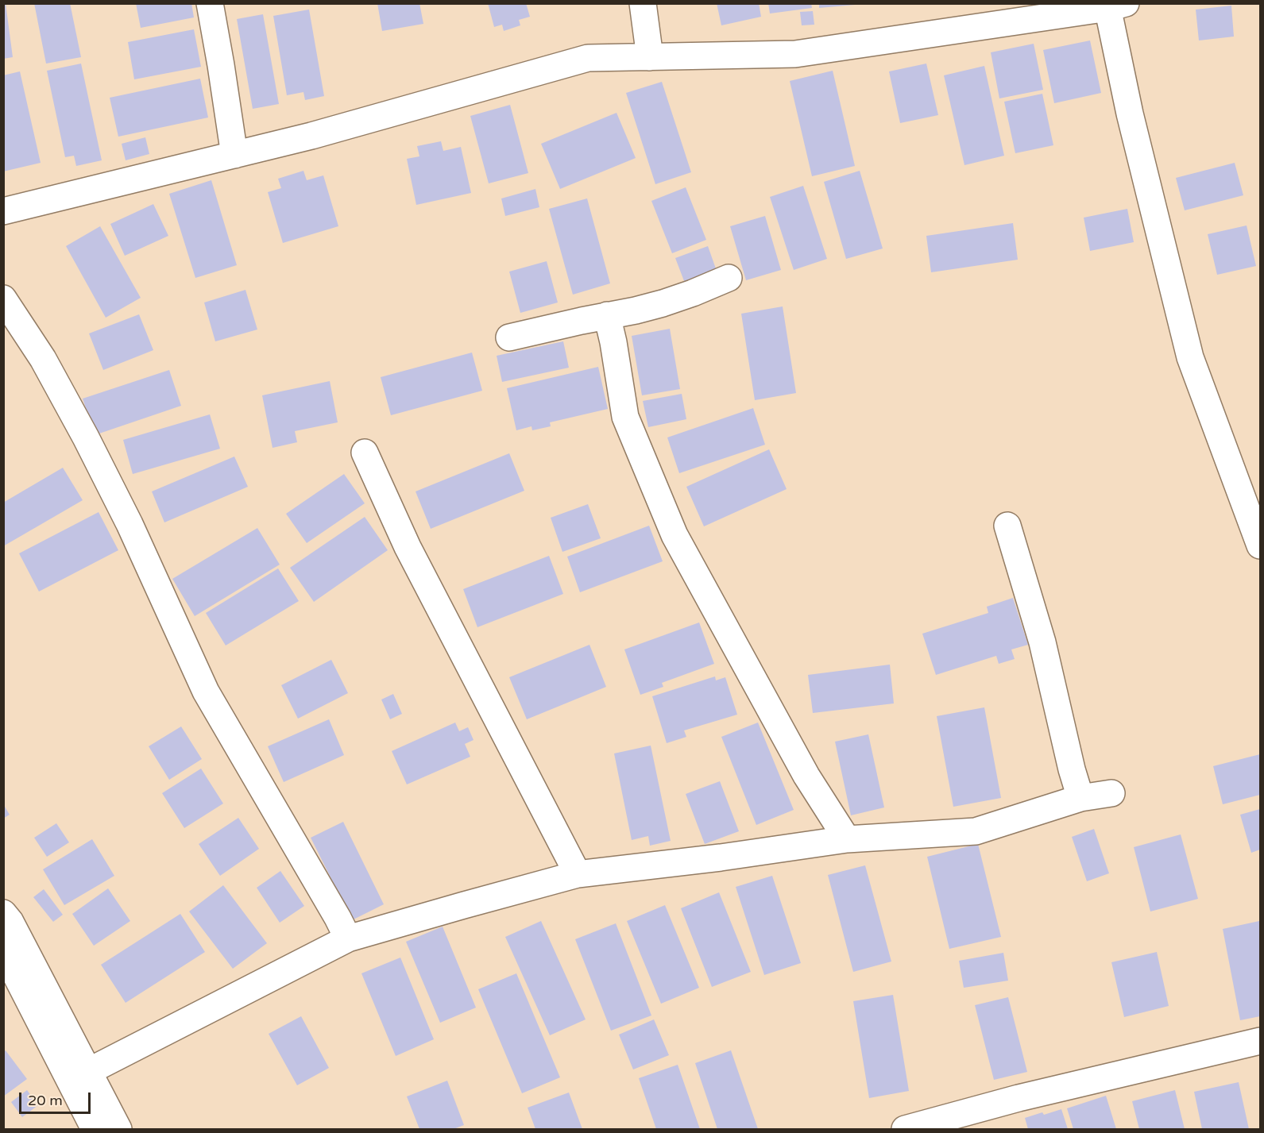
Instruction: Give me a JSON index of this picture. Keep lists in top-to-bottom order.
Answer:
{
  "scale_bar": "20 m"
}
